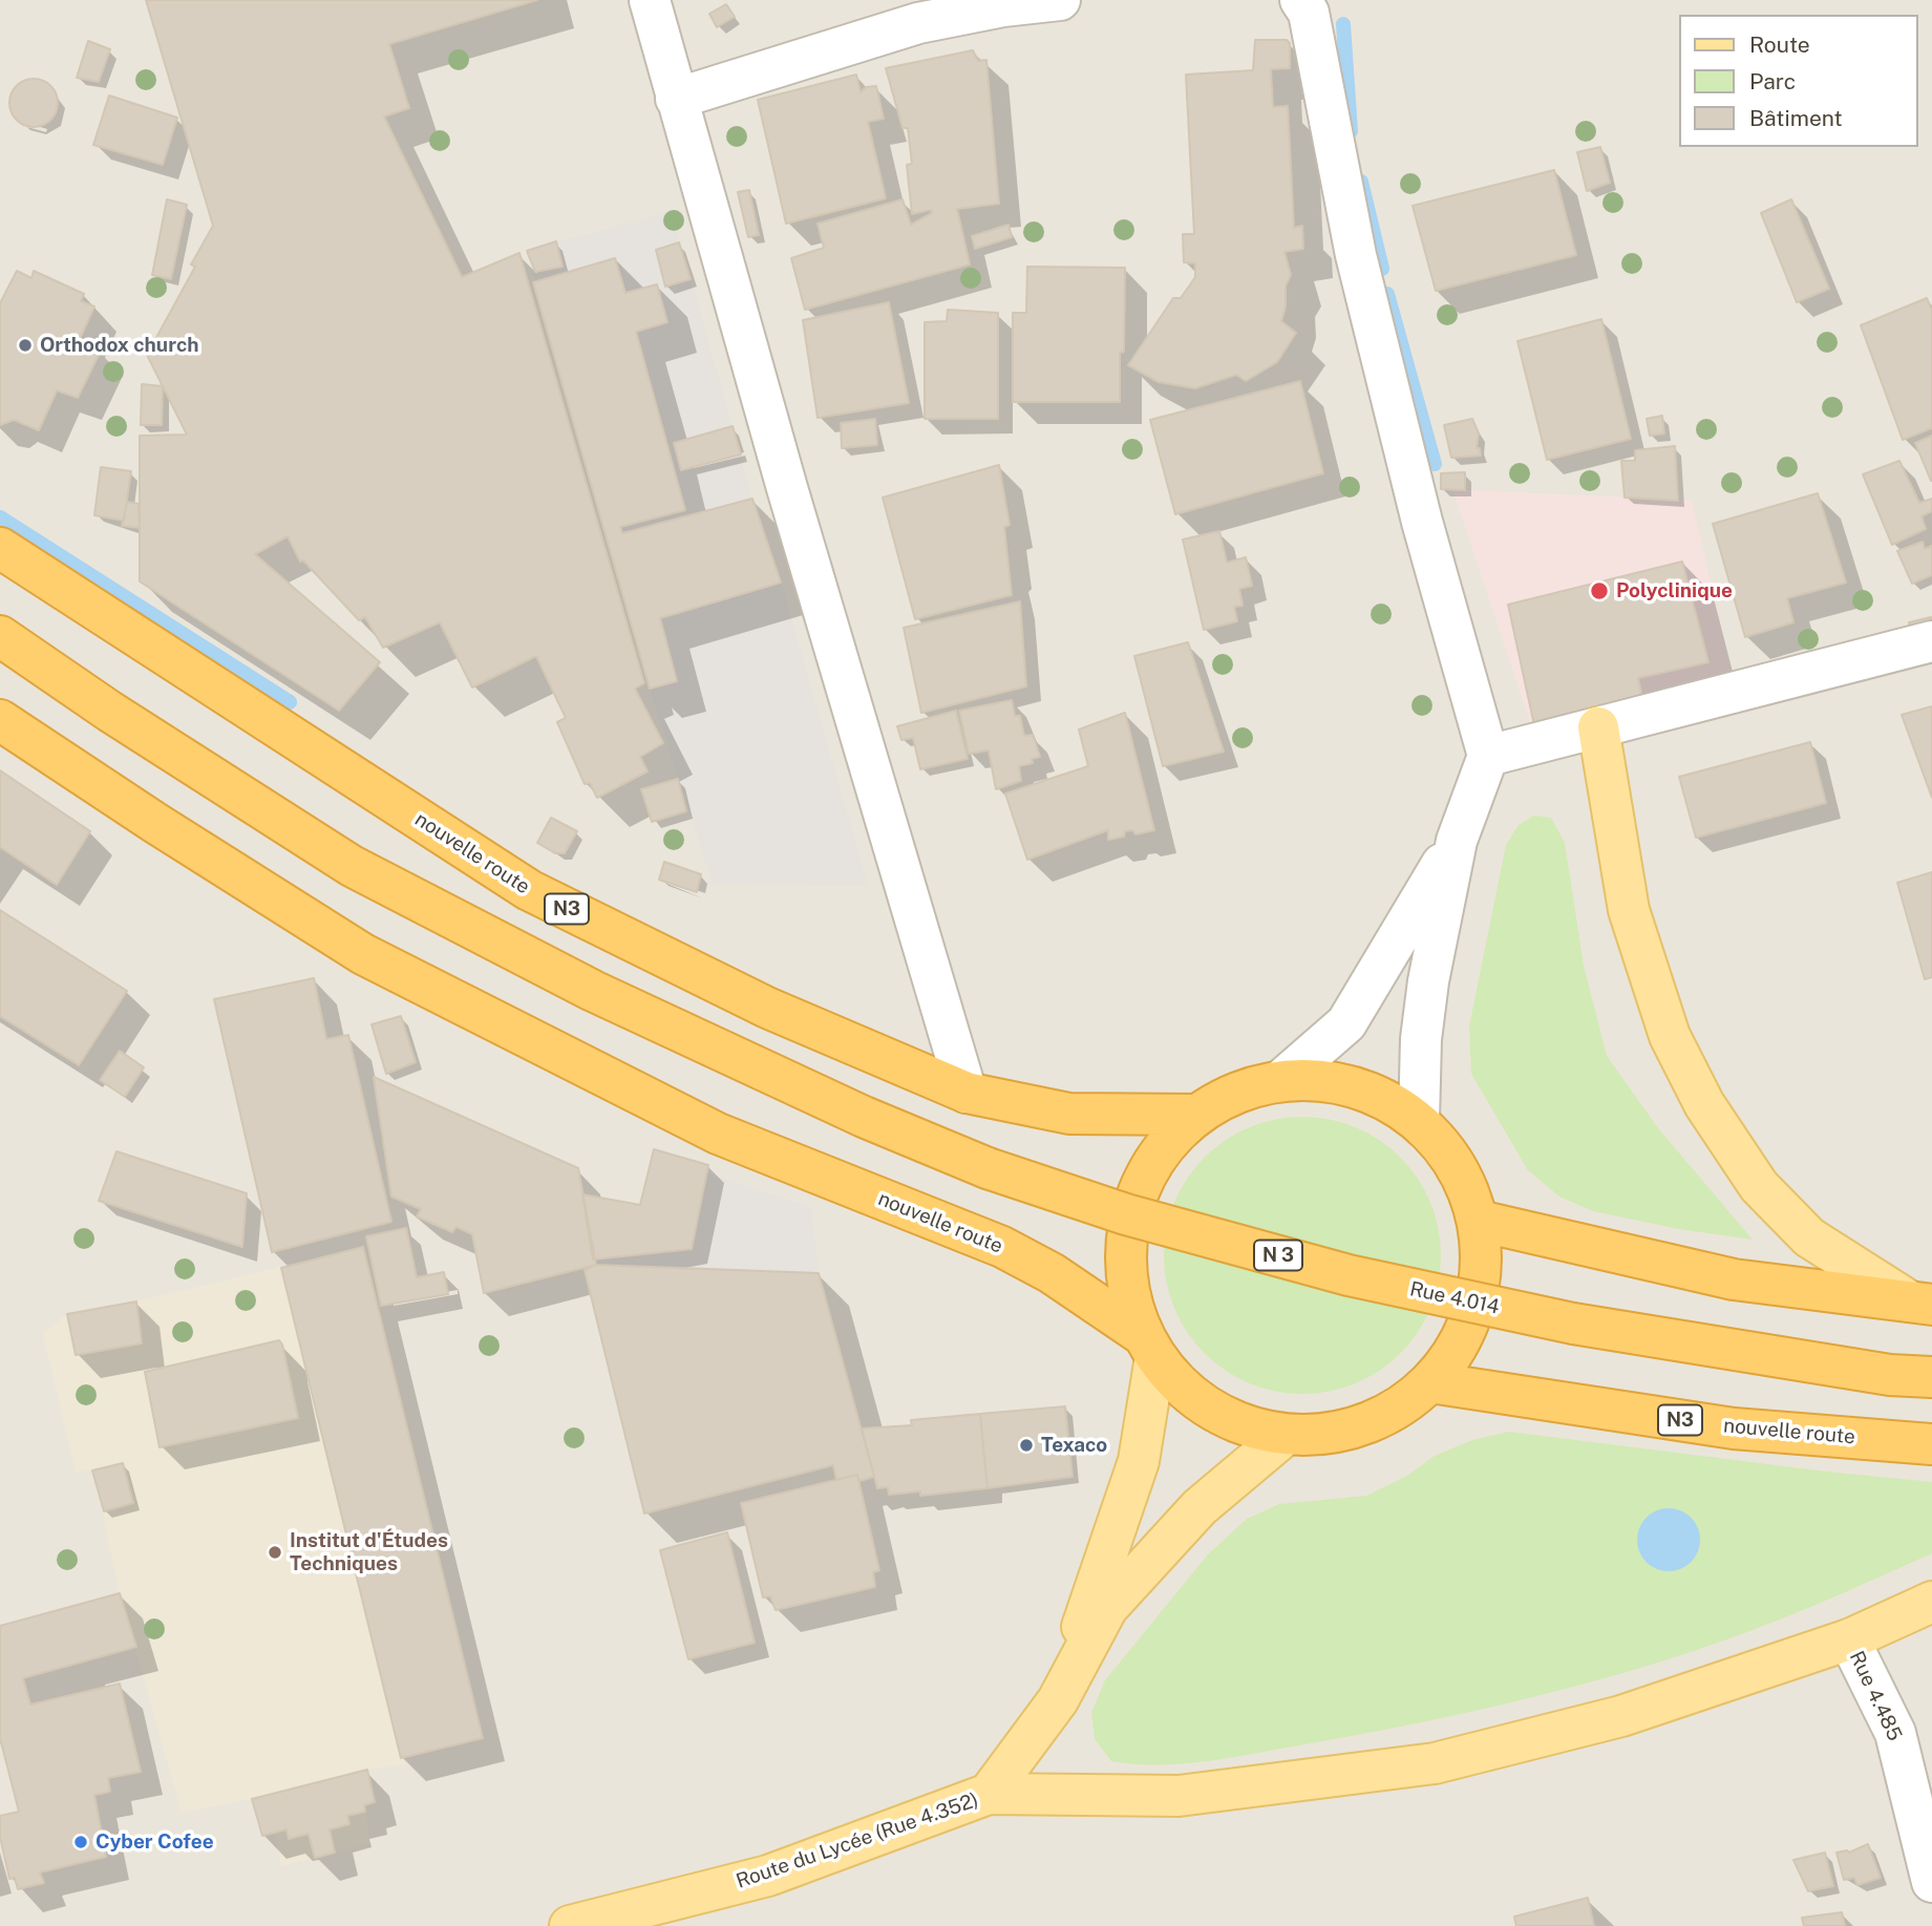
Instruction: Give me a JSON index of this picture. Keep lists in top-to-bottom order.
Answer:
{
  "streets": {
    "highway": [
      "nouvelle route",
      "N3",
      "N 3",
      "Rue 4.014"
    ],
    "main road": ["Route du Lycée (Rue 4.352)"],
    "street": ["Rue 4.485"]
  },
  "crossings": [
    ["nouvelle route", "Route du Lycée (Rue 4.352)"]
  ],
  "places": [
    "Orthodox church",
    "Polyclinique",
    "Texaco",
    "Institut d'Études Techniques",
    "Cyber Cofee"
  ],
  "legend": ["Route", "Parc", "Bâtiment"]
}
